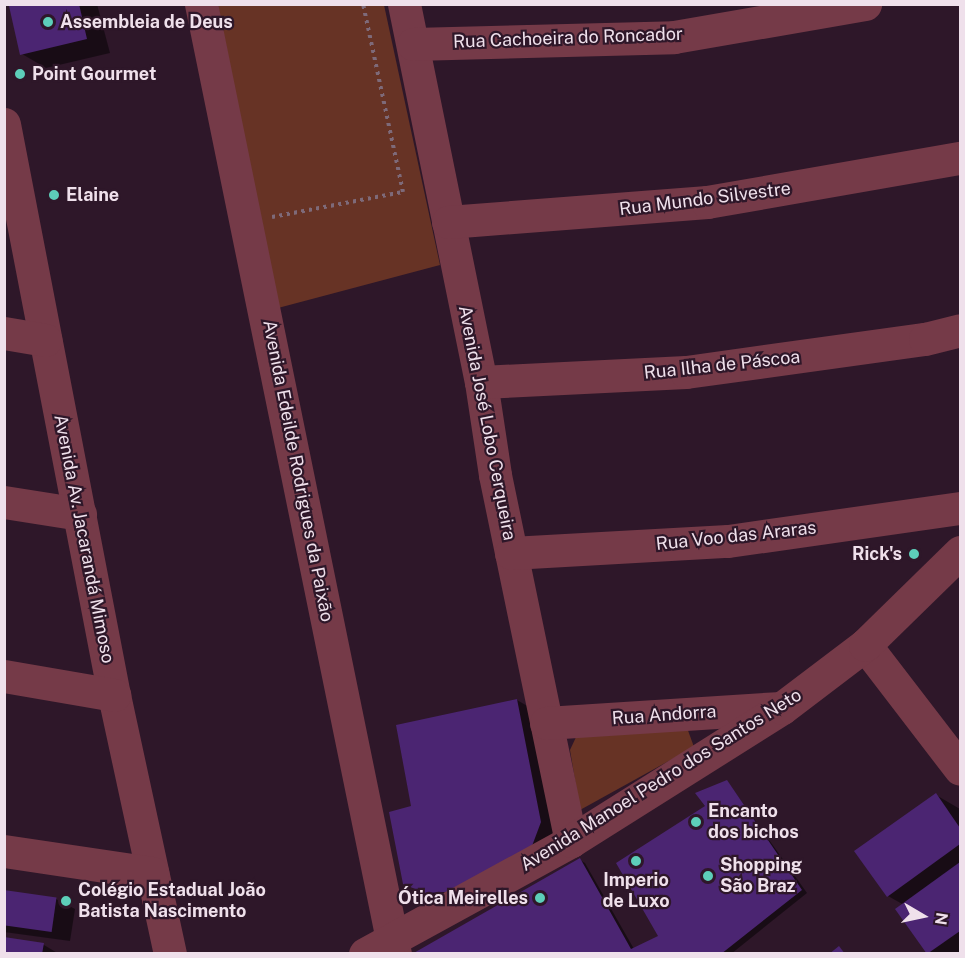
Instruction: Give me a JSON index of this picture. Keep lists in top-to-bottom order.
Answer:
{
  "streets": {
    "street": [
      "Rua Cachoeira do Roncador",
      "Rua Mundo Silvestre",
      "Rua Ilha de Páscoa",
      "Avenida José Lobo Cerqueira",
      "Avenida Edeilde Rodrigues da Paixão",
      "Rua Voo das Araras",
      "Avenida Av. Jacarandá Mimoso",
      "Rua Andorra",
      "Avenida Manoel Pedro dos Santos Neto"
    ]
  },
  "crossings": [
    ["Rua Cachoeira do Roncador", "Avenida José Lobo Cerqueira"],
    ["Rua Mundo Silvestre", "Avenida José Lobo Cerqueira"],
    ["Rua Ilha de Páscoa", "Avenida José Lobo Cerqueira"],
    ["Avenida José Lobo Cerqueira", "Rua Voo das Araras"],
    ["Avenida José Lobo Cerqueira", "Rua Andorra"],
    ["Avenida José Lobo Cerqueira", "Avenida Manoel Pedro dos Santos Neto"],
    ["Avenida Edeilde Rodrigues da Paixão", "Avenida Manoel Pedro dos Santos Neto"],
    ["Rua Andorra", "Avenida Manoel Pedro dos Santos Neto"]
  ],
  "places": [
    "Assembleia de Deus",
    "Point Gourmet",
    "Elaine",
    "Rick's",
    "Encanto dos bichos",
    "Imperio de Luxo",
    "Shopping São Braz",
    "Ótica Meirelles",
    "Colégio Estadual João Batista Nascimento"
  ],
  "north": "right"
}
